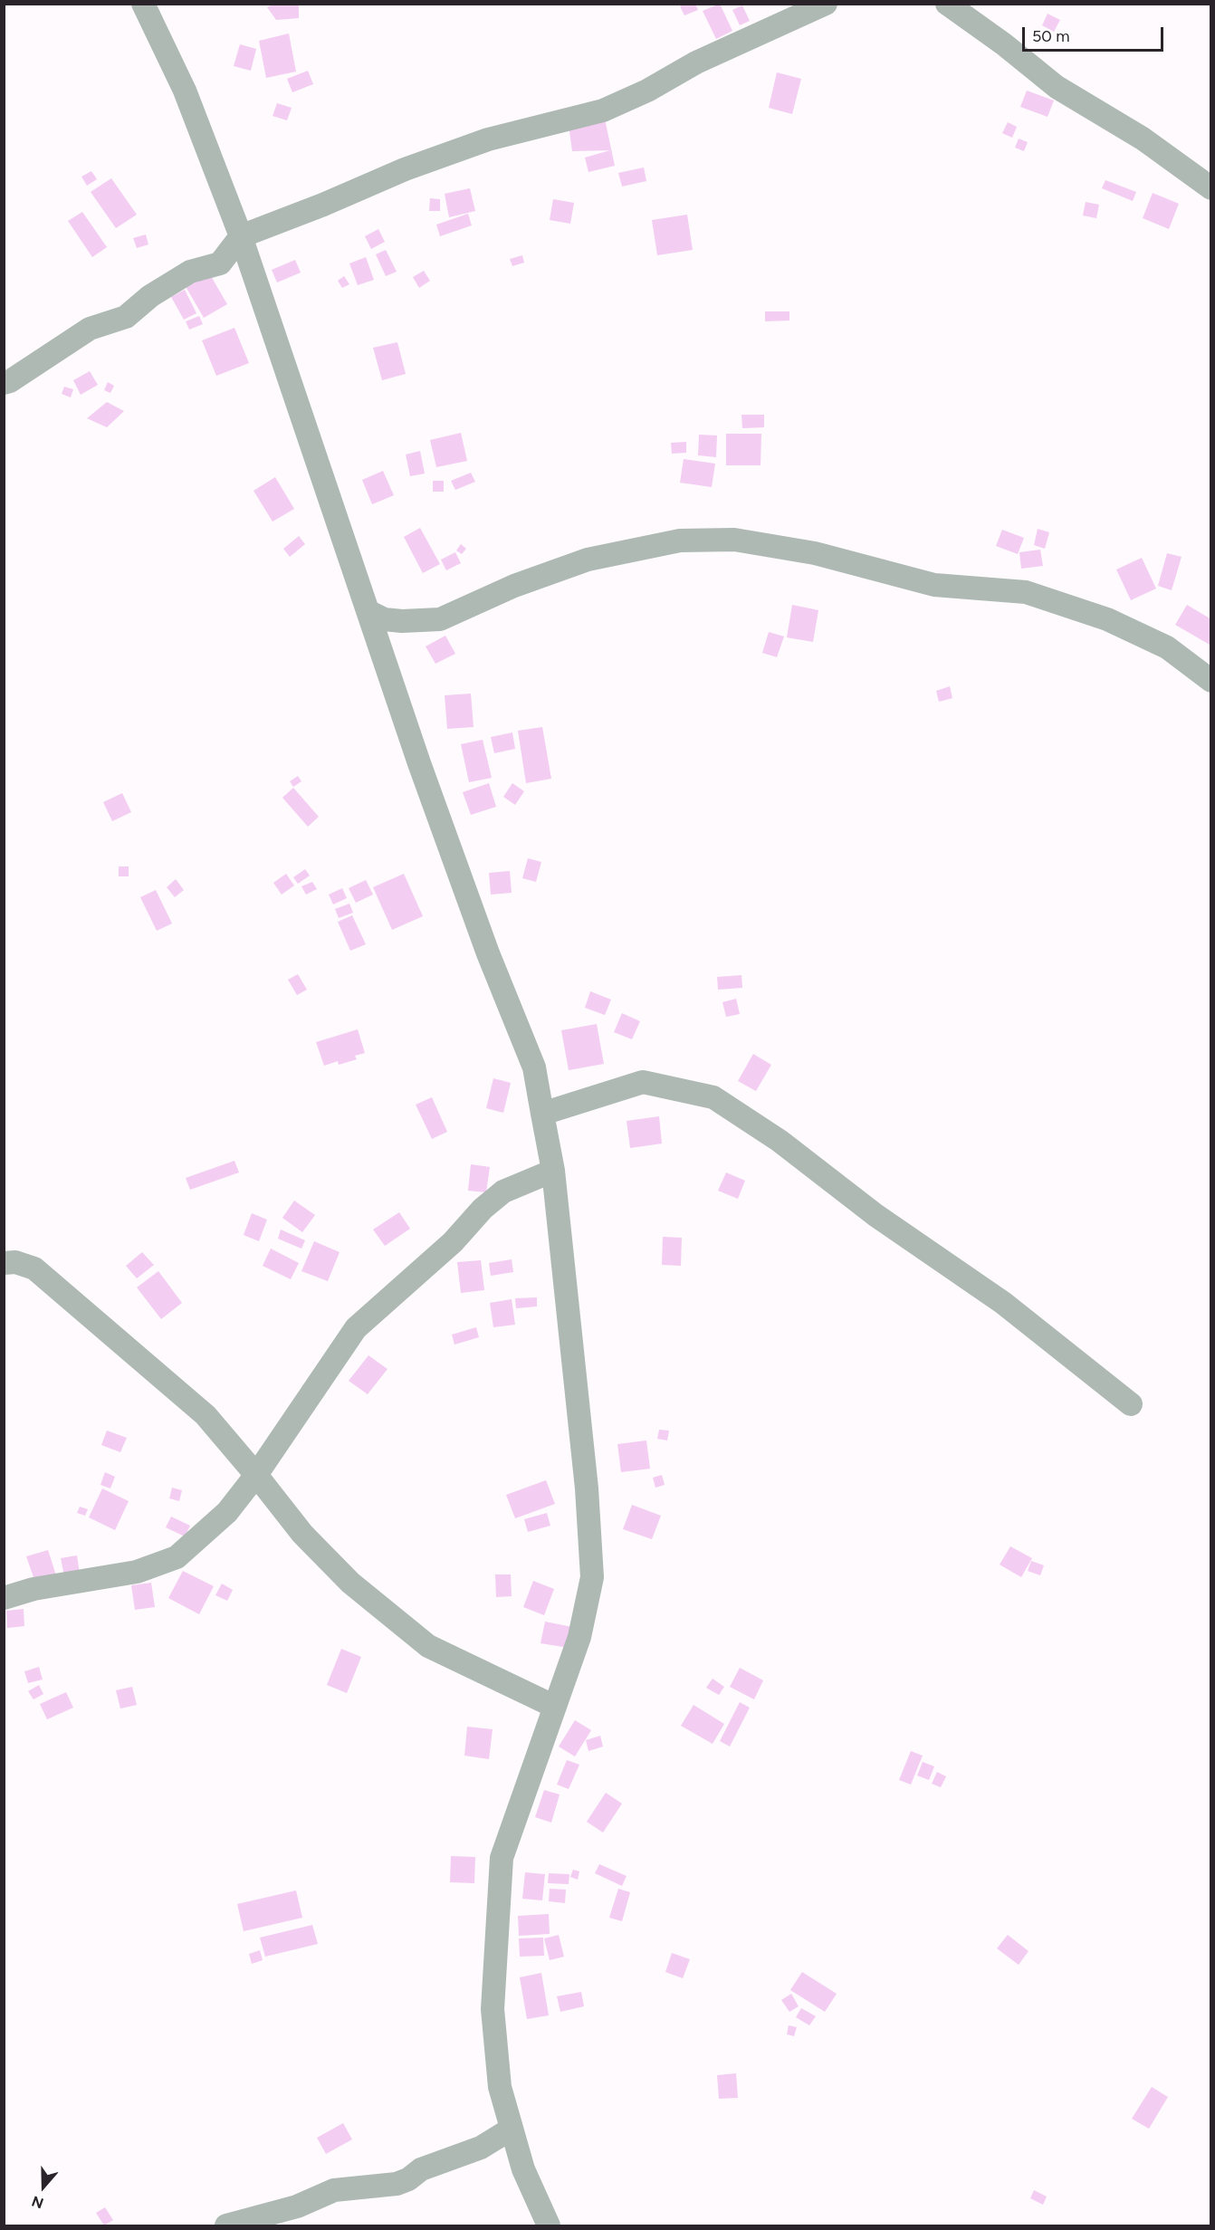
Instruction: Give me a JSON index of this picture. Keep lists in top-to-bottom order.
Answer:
{
  "scale_bar": "50 m",
  "north": "bottom"
}
